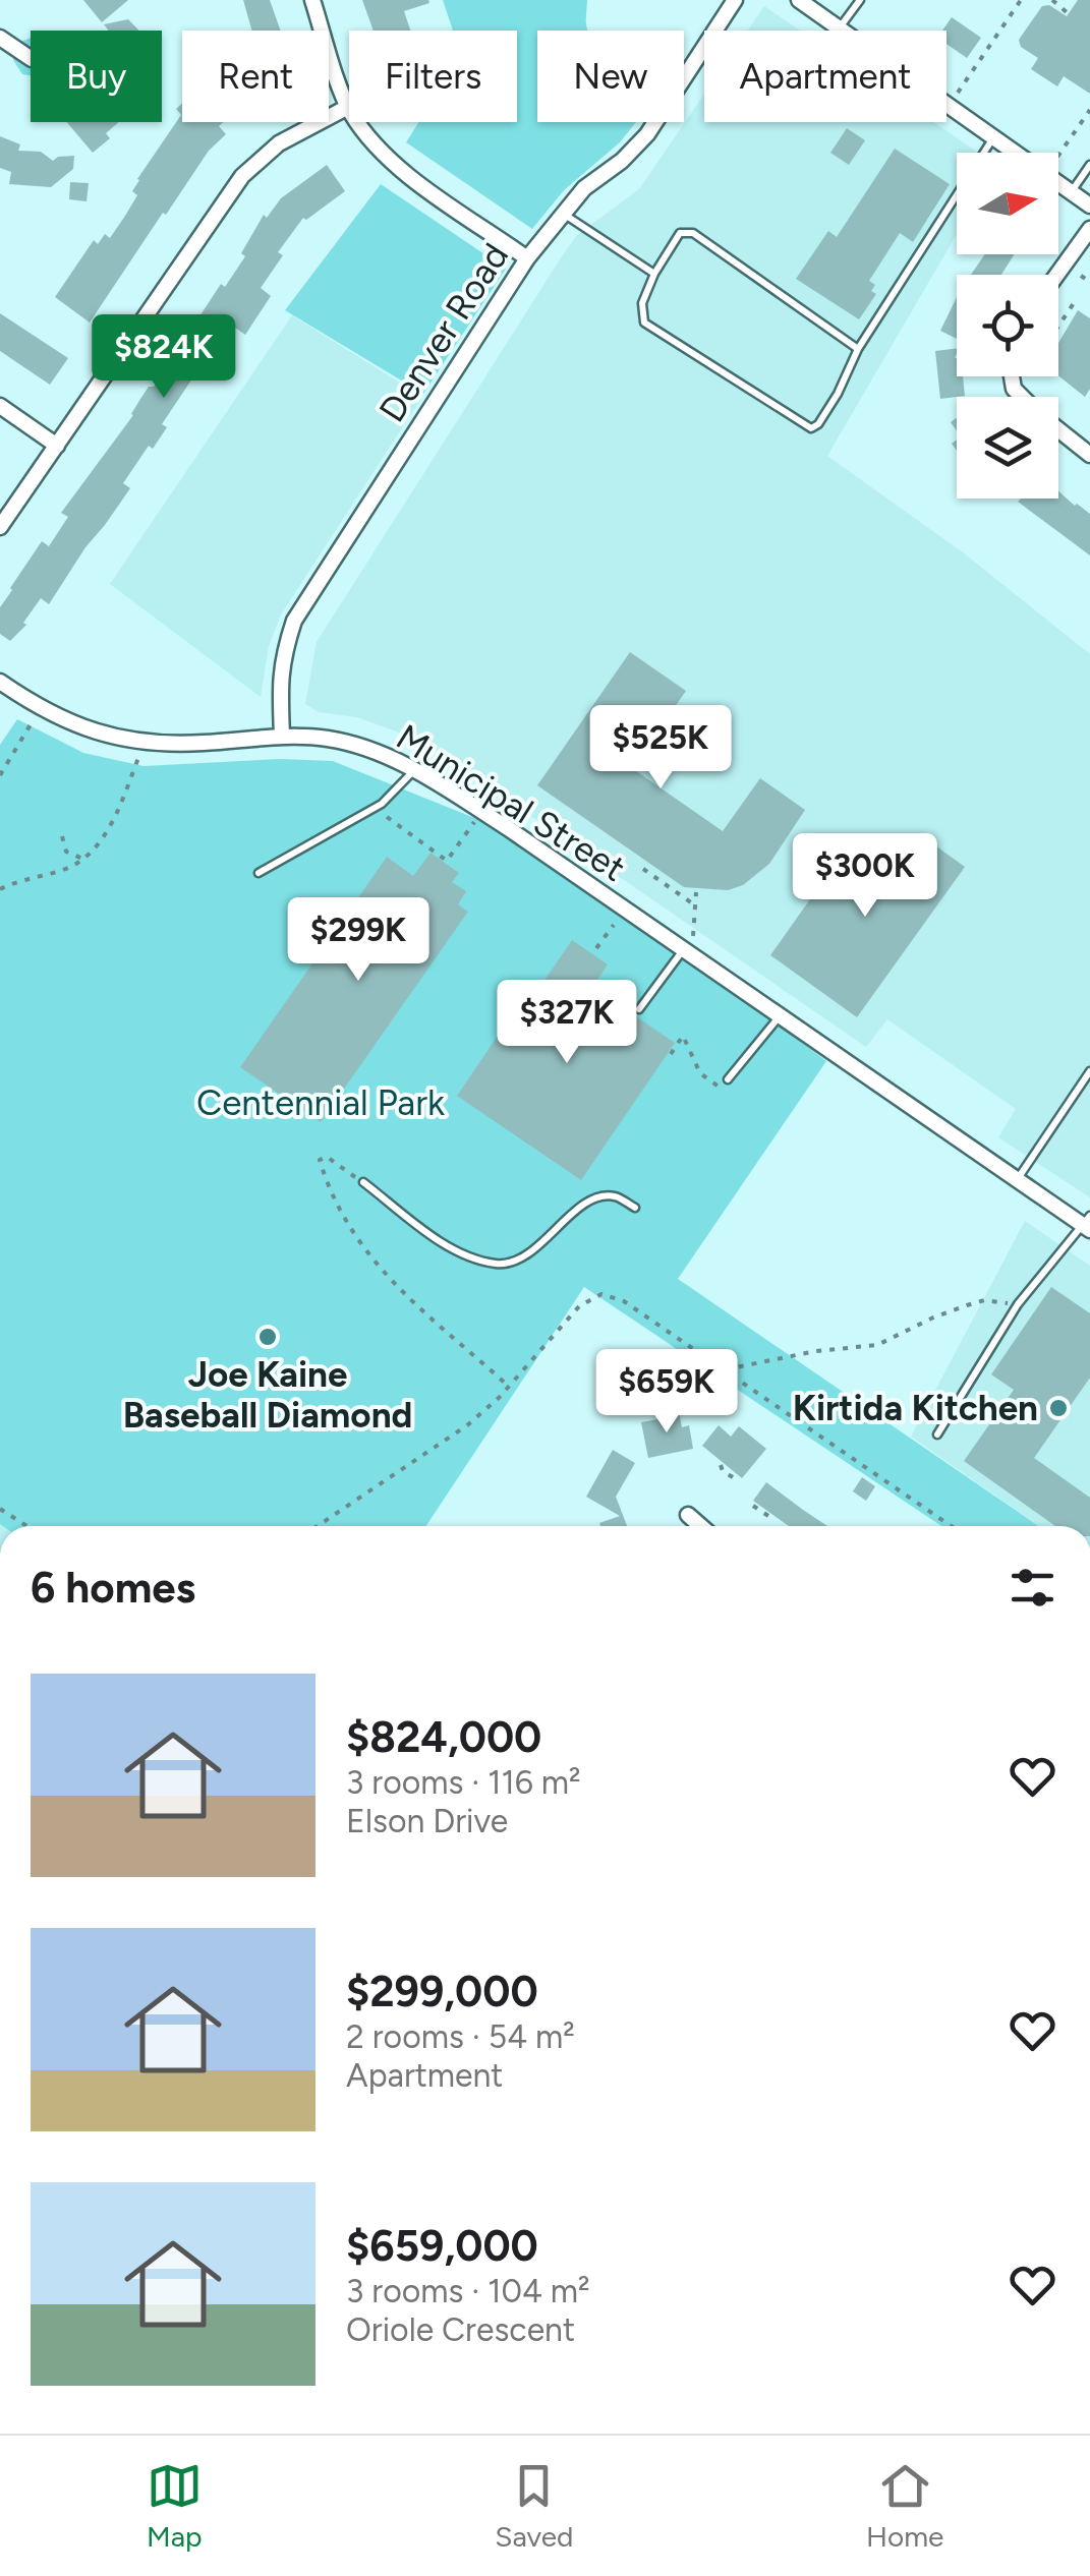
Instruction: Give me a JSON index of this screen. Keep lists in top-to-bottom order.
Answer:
{
  "streets": {
    "street": ["Denver Road", "Municipal Street"]
  },
  "crossings": [
    ["Denver Road", "Municipal Street"]
  ],
  "parks": ["Centennial Park"],
  "places": ["Joe Kaine Baseball Diamond", "Kirtida Kitchen"],
  "north": "right",
  "page": {
    "chip": [
      "Buy",
      "Rent",
      "Filters",
      "New",
      "Apartment"
    ],
    "price": [
      "$824K",
      "$525K",
      "$300K",
      "$299K",
      "$327K",
      "$659K"
    ],
    "heading": "6 homes",
    "list": [
      {
        "name": "$824,000",
        "note": "3 rooms · 116 m² · Elson Drive"
      },
      {
        "name": "$299,000",
        "note": "2 rooms · 54 m² · Apartment"
      },
      {
        "name": "$659,000",
        "note": "3 rooms · 104 m² · Oriole Crescent"
      }
    ],
    "tabs": ["Map", "Saved", "Home"]
  }
}
